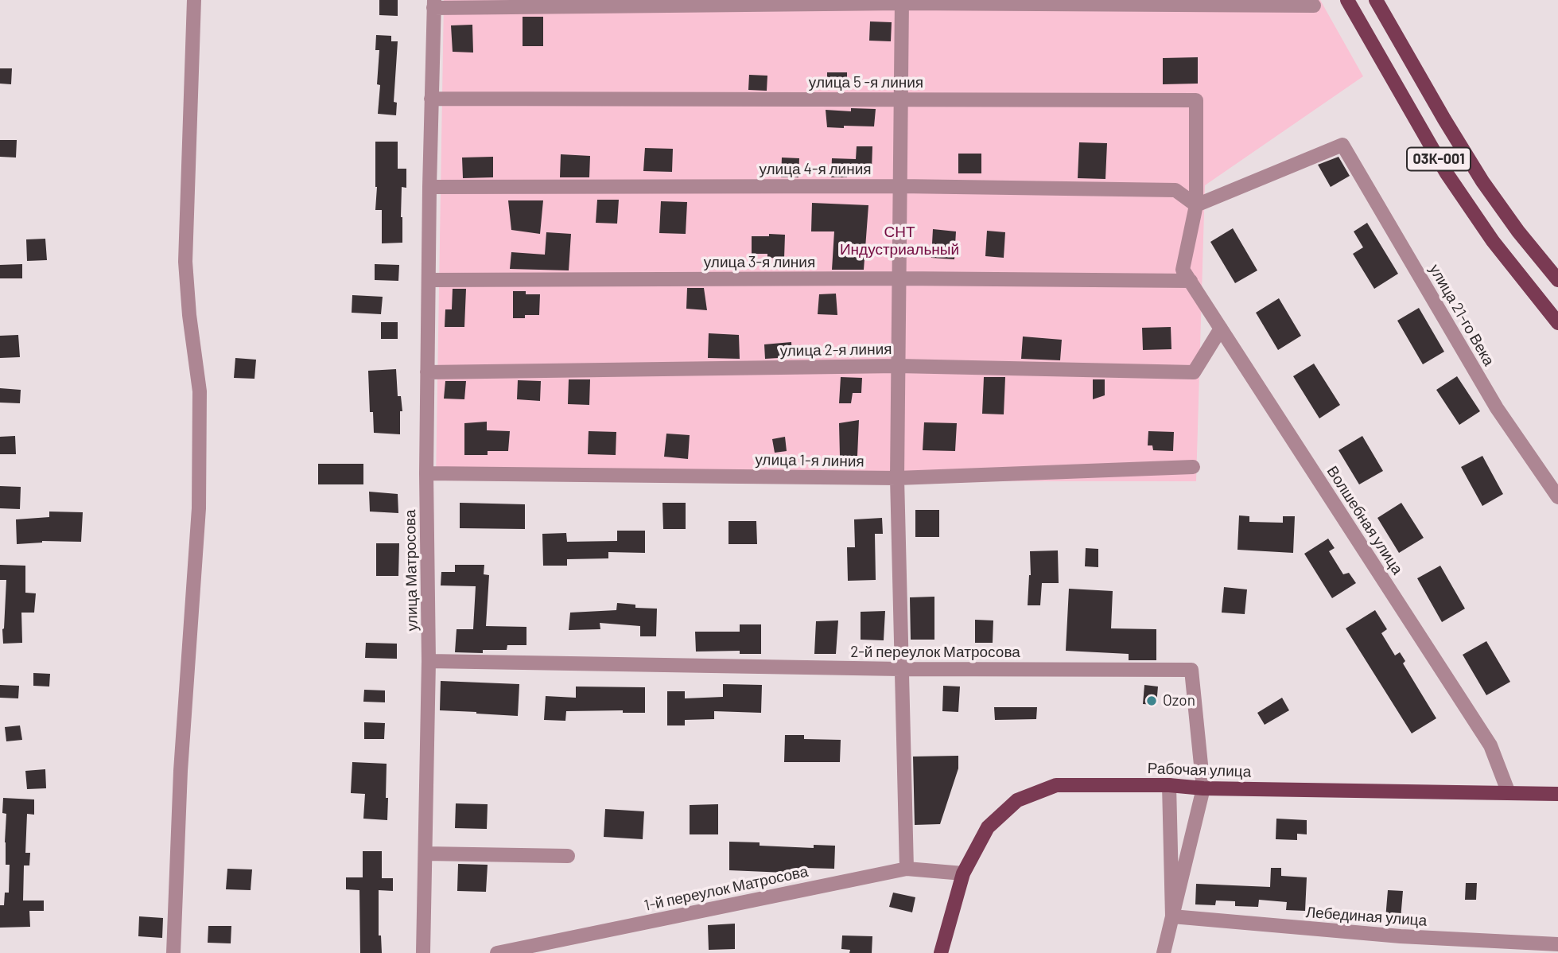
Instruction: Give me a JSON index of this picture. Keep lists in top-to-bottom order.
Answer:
{
  "streets": {
    "main road": ["03К-001", "Рабочая улица"],
    "street": [
      "улица 5 -я линия",
      "улица 4-я линия",
      "улица 3-я линия",
      "улица 21-го Века",
      "улица 2-я линия",
      "улица 1-я линия",
      "Волшебная улица",
      "улица Матросова",
      "2-й переулок Матросова",
      "1-й переулок Матросова",
      "Лебединая улица"
    ]
  },
  "crossings": [
    ["улица 5 -я линия", "улица 4-я линия"],
    ["улица 5 -я линия", "улица 21-го Века"],
    ["улица 5 -я линия", "улица Матросова"],
    ["улица 4-я линия", "улица 21-го Века"],
    ["улица 4-я линия", "улица Матросова"],
    ["улица 3-я линия", "Волшебная улица"],
    ["улица 3-я линия", "улица Матросова"],
    ["улица 2-я линия", "Волшебная улица"],
    ["улица 2-я линия", "улица Матросова"],
    ["улица 1-я линия", "улица Матросова"],
    ["Волшебная улица", "Рабочая улица"],
    ["улица Матросова", "2-й переулок Матросова"],
    ["2-й переулок Матросова", "Рабочая улица"],
    ["2-й переулок Матросова", "Лебединая улица"],
    ["Рабочая улица", "1-й переулок Матросова"]
  ],
  "parks": ["СНТ Индустриальный"],
  "places": ["Ozon"]
}
